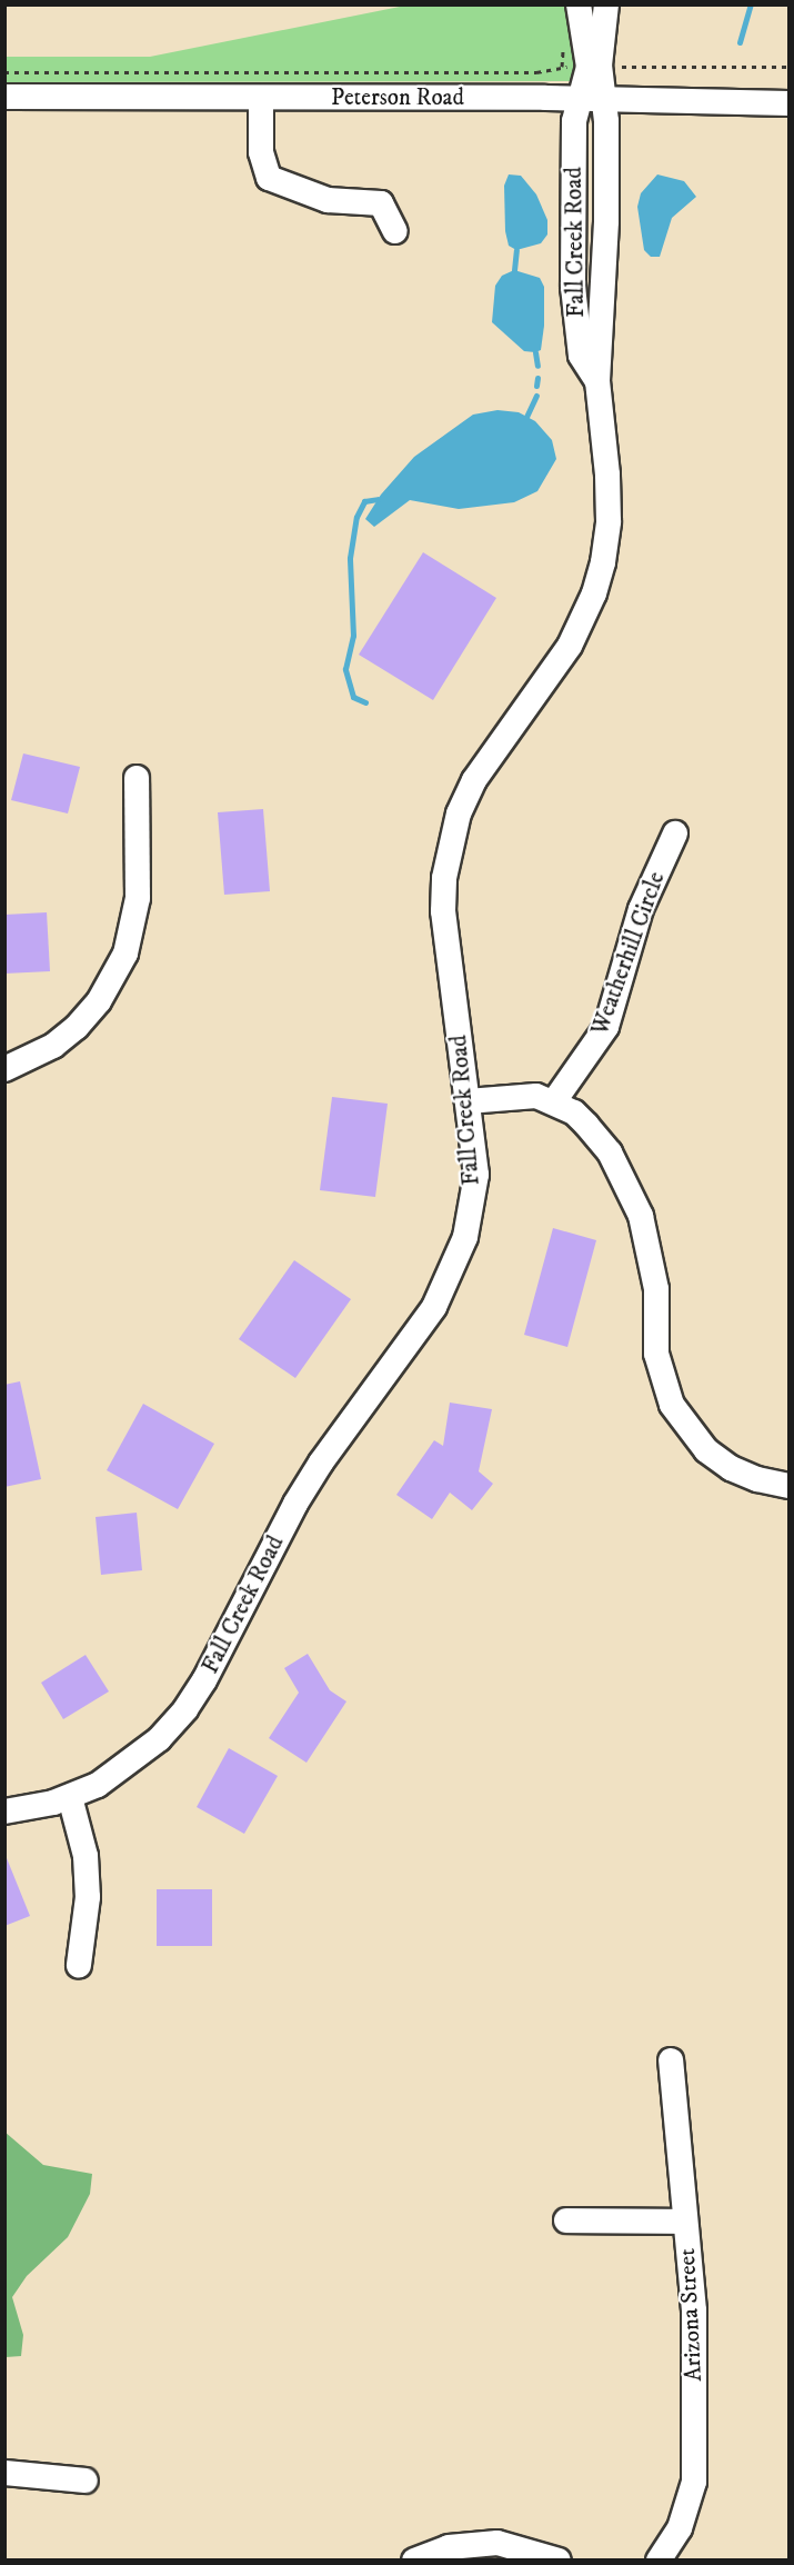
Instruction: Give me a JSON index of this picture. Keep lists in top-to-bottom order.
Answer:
{
  "streets": {
    "street": [
      "Peterson Road",
      "Fall Creek Road",
      "Weatherhill Circle",
      "Arizona Street"
    ]
  },
  "crossings": [
    ["Peterson Road", "Fall Creek Road"]
  ]
}
